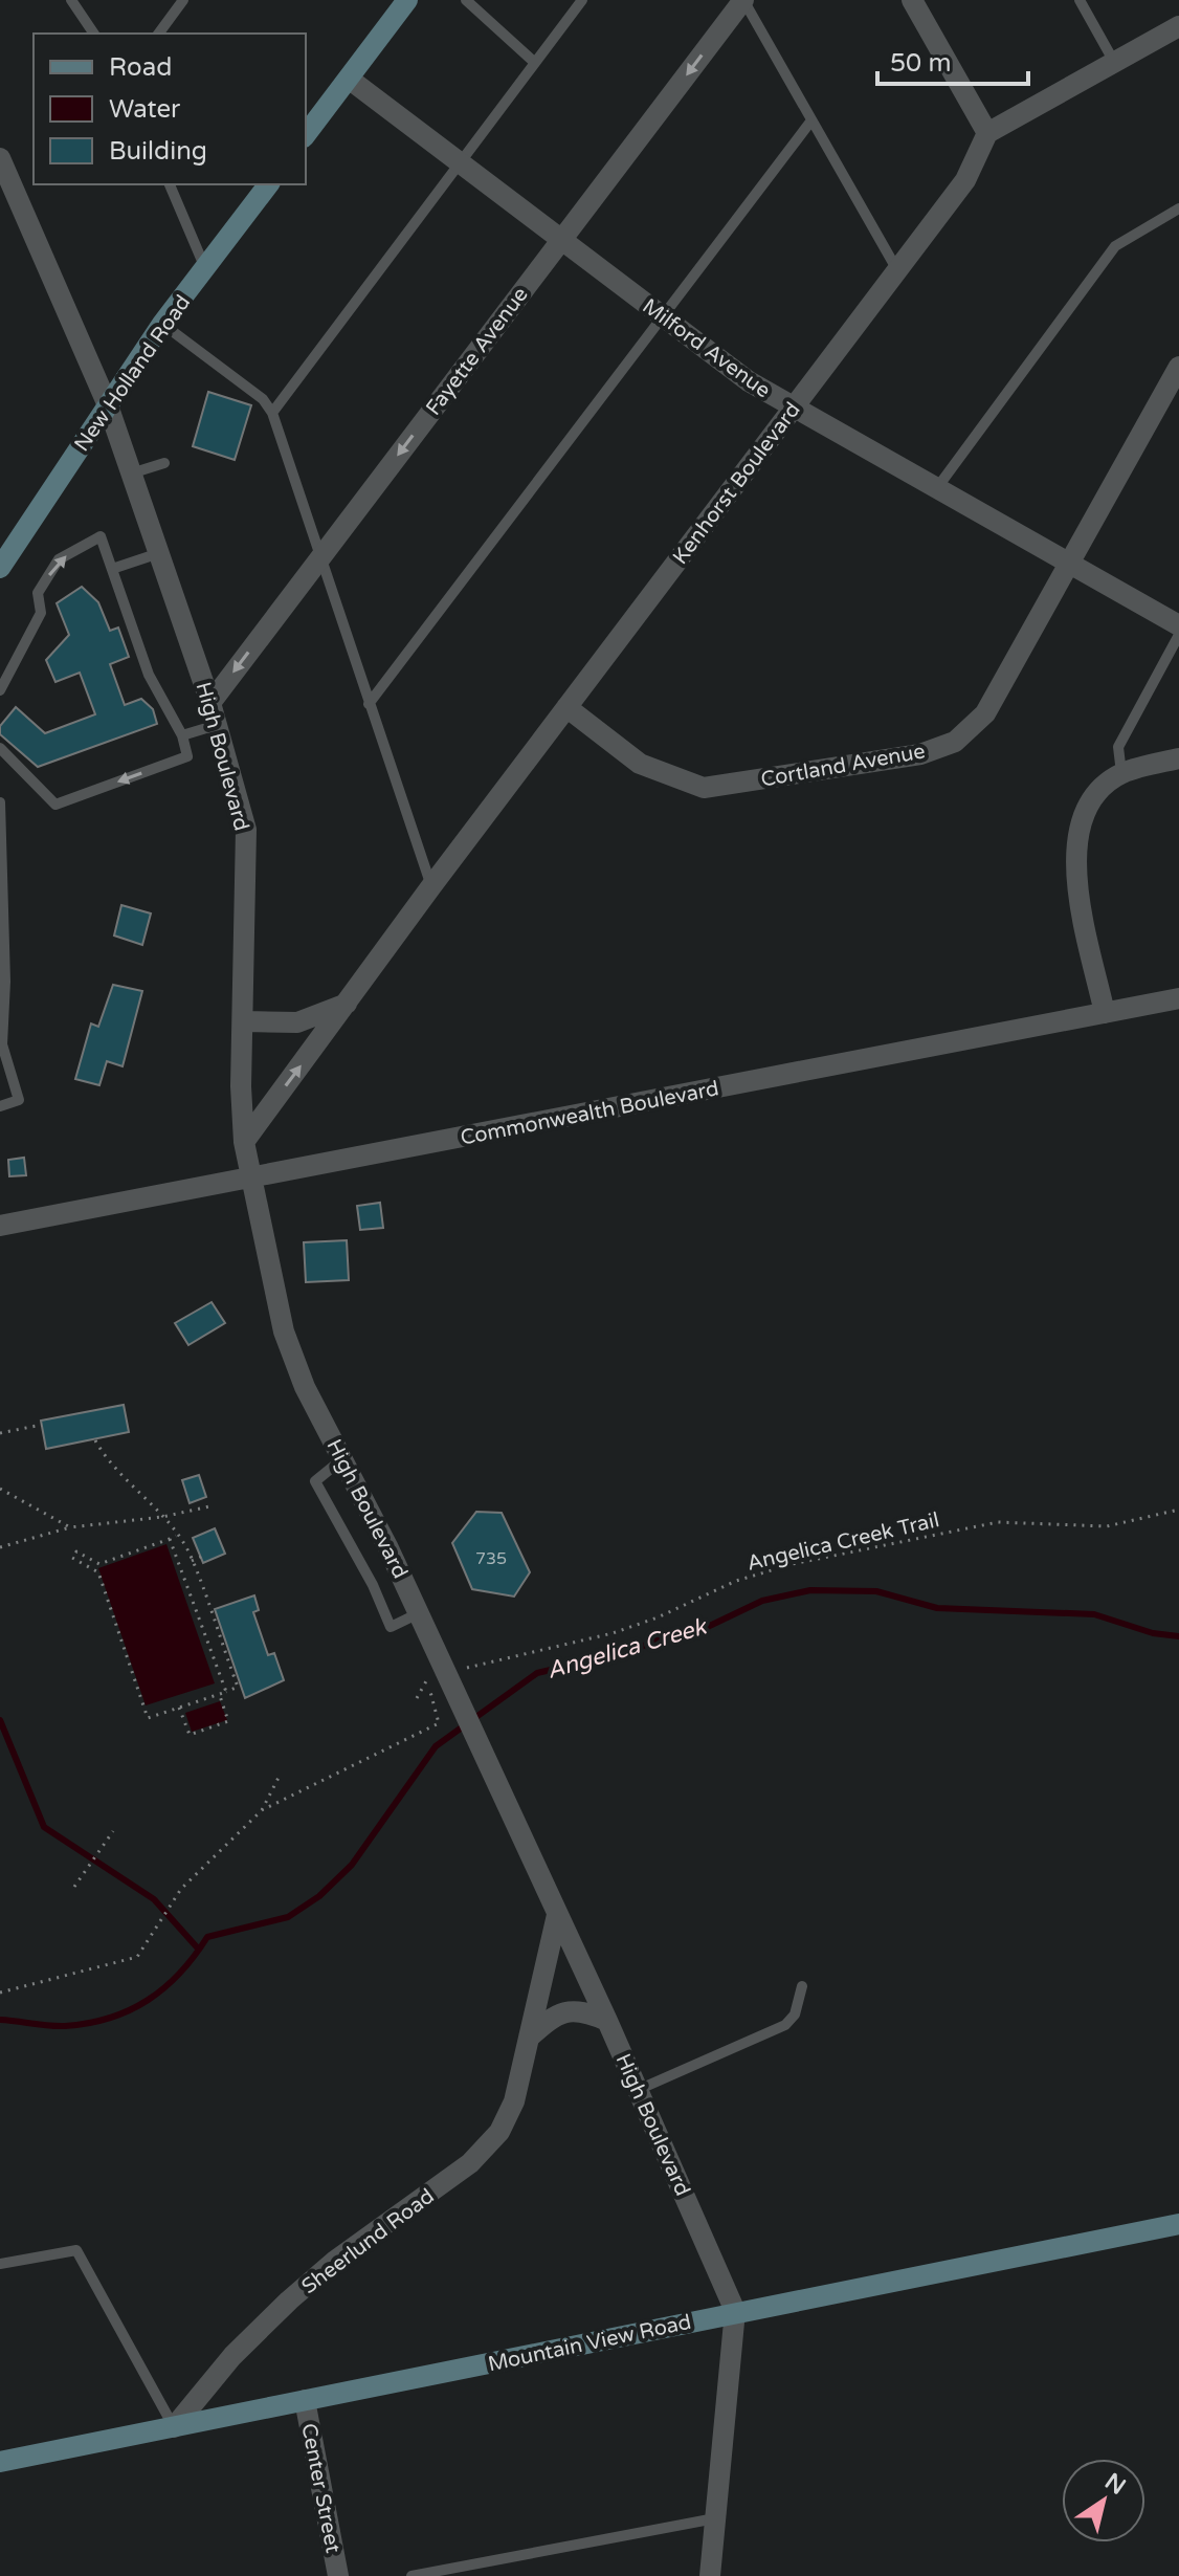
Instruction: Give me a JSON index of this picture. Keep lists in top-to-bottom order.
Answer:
{
  "streets": {
    "street": [
      "Milford Avenue",
      "Fayette Avenue",
      "New Holland Road",
      "Kenhorst Boulevard",
      "High Boulevard",
      "Cortland Avenue",
      "Commonwealth Boulevard",
      "Sheerlund Road",
      "Mountain View Road",
      "Center Street"
    ],
    "path": ["Angelica Creek Trail"]
  },
  "crossings": [
    ["Milford Avenue", "Fayette Avenue"],
    ["Milford Avenue", "Kenhorst Boulevard"],
    ["Milford Avenue", "Cortland Avenue"],
    ["Fayette Avenue", "High Boulevard"],
    ["New Holland Road", "High Boulevard"],
    ["Kenhorst Boulevard", "High Boulevard"],
    ["Kenhorst Boulevard", "Cortland Avenue"],
    ["High Boulevard", "Commonwealth Boulevard"],
    ["High Boulevard", "Angelica Creek Trail"],
    ["High Boulevard", "Sheerlund Road"],
    ["High Boulevard", "Mountain View Road"],
    ["Sheerlund Road", "Mountain View Road"],
    ["Mountain View Road", "Center Street"]
  ],
  "one_way": ["Fayette Avenue"],
  "water": ["Angelica Creek"],
  "house_numbers": ["735"],
  "legend": ["Road", "Water", "Building"],
  "scale_bar": "50 m",
  "north": "top right"
}
